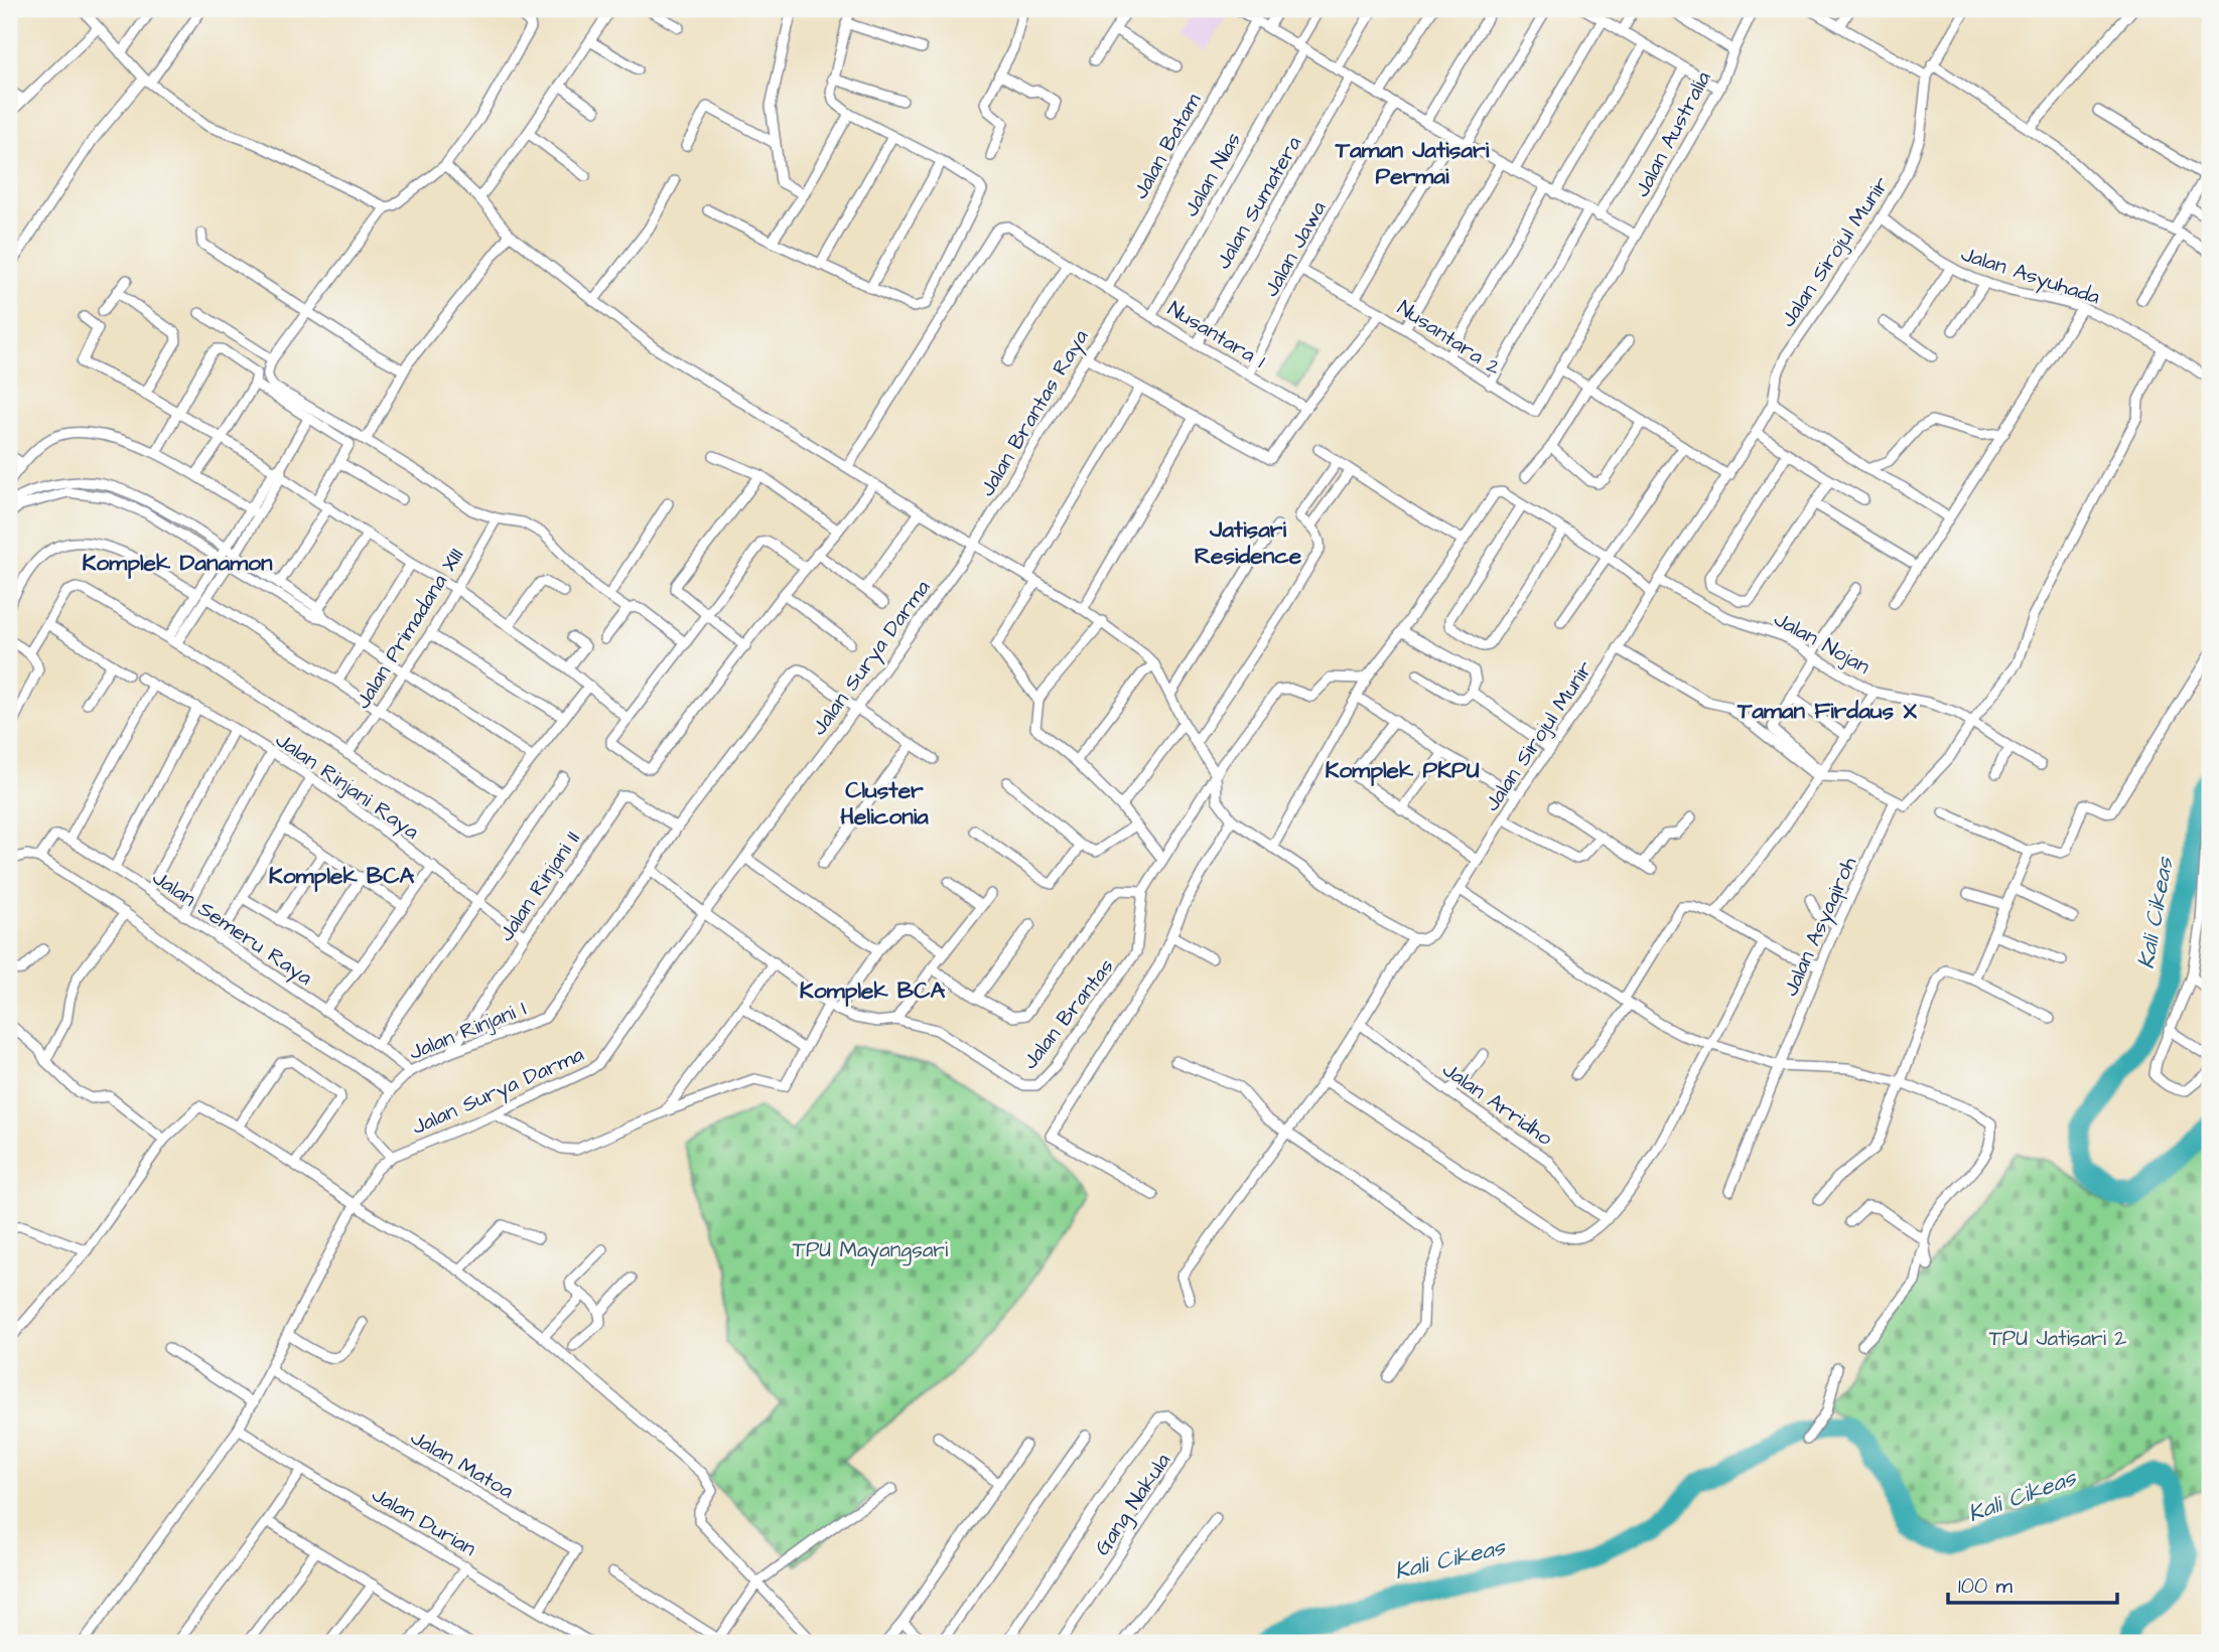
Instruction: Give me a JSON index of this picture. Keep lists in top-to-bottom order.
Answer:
{
  "streets": {
    "street": [
      "Jalan Australia",
      "Jalan Batam",
      "Jalan Nias",
      "Jalan Sumatera",
      "Jalan Jawa",
      "Jalan Sirojul Munir",
      "Jalan Asyuhada",
      "Nusantara 1",
      "Nusantara 2",
      "Jalan Brantas Raya",
      "Jalan Primadana XIII",
      "Jalan Nojan",
      "Jalan Surya Darma",
      "Jalan Rinjani Raya",
      "Jalan Rinjani II",
      "Jalan Asyaqiroh",
      "Jalan Semeru Raya",
      "Jalan Brantas",
      "Jalan Rinjani I",
      "Jalan Arridho",
      "Jalan Matoa",
      "Gang Nakula",
      "Jalan Durian"
    ]
  },
  "crossings": [
    ["Jalan Australia", "Nusantara 2"],
    ["Jalan Batam", "Nusantara 1"],
    ["Jalan Nias", "Nusantara 1"],
    ["Jalan Sumatera", "Nusantara 1"],
    ["Jalan Jawa", "Nusantara 1"],
    ["Jalan Jawa", "Nusantara 2"],
    ["Jalan Sirojul Munir", "Jalan Asyuhada"],
    ["Jalan Sirojul Munir", "Jalan Nojan"],
    ["Nusantara 1", "Jalan Brantas Raya"],
    ["Jalan Brantas Raya", "Jalan Surya Darma"],
    ["Jalan Surya Darma", "Jalan Brantas"],
    ["Jalan Surya Darma", "Jalan Rinjani I"],
    ["Jalan Surya Darma", "Jalan Matoa"],
    ["Jalan Surya Darma", "Jalan Durian"],
    ["Jalan Rinjani Raya", "Jalan Rinjani II"],
    ["Jalan Rinjani II", "Jalan Rinjani I"],
    ["Jalan Semeru Raya", "Jalan Rinjani I"],
    ["Jalan Matoa", "Jalan Durian"]
  ],
  "districts": [
    "Taman Jatisari Permai",
    "Jatisari Residence",
    "Komplek Danamon",
    "Taman Firdaus X",
    "Komplek PKPU",
    "Cluster Heliconia",
    "Komplek BCA",
    "Komplek BCA"
  ],
  "water": ["Kali Cikeas"],
  "parks": ["TPU Mayangsari", "TPU Jatisari 2"],
  "scale_bar": "100 m"
}
